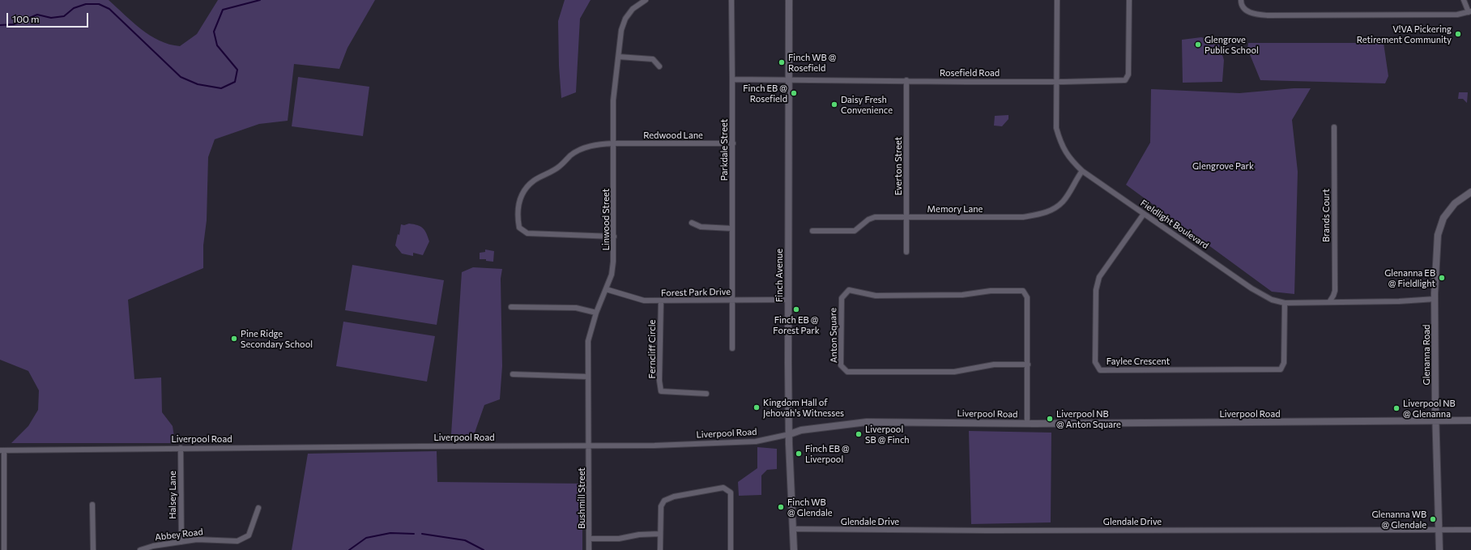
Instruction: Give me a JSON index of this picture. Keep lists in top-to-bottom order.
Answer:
{
  "streets": {
    "main road": ["Finch Avenue", "Glenanna Road", "Liverpool Road"],
    "street": [
      "Rosefield Road",
      "Redwood Lane",
      "Parkdale Street",
      "Everton Street",
      "Memory Lane",
      "Brands Court",
      "Linwood Street",
      "Fieldlight Boulevard",
      "Forest Park Drive",
      "Anton Square",
      "Ferncliff Circle",
      "Faylee Crescent",
      "Halsey Lane",
      "Bushmill Street",
      "Glendale Drive",
      "Abbey Road"
    ]
  },
  "crossings": [
    ["Rosefield Road", "Parkdale Street"],
    ["Rosefield Road", "Everton Street"],
    ["Rosefield Road", "Fieldlight Boulevard"],
    ["Rosefield Road", "Finch Avenue"],
    ["Redwood Lane", "Parkdale Street"],
    ["Redwood Lane", "Linwood Street"],
    ["Parkdale Street", "Forest Park Drive"],
    ["Everton Street", "Memory Lane"],
    ["Memory Lane", "Fieldlight Boulevard"],
    ["Brands Court", "Fieldlight Boulevard"],
    ["Linwood Street", "Forest Park Drive"],
    ["Linwood Street", "Liverpool Road"],
    ["Linwood Street", "Bushmill Street"],
    ["Fieldlight Boulevard", "Glenanna Road"],
    ["Fieldlight Boulevard", "Faylee Crescent"],
    ["Finch Avenue", "Forest Park Drive"],
    ["Finch Avenue", "Liverpool Road"],
    ["Finch Avenue", "Glendale Drive"],
    ["Forest Park Drive", "Ferncliff Circle"],
    ["Anton Square", "Liverpool Road"],
    ["Glenanna Road", "Liverpool Road"],
    ["Glenanna Road", "Glendale Drive"],
    ["Liverpool Road", "Halsey Lane"],
    ["Liverpool Road", "Bushmill Street"],
    ["Halsey Lane", "Abbey Road"]
  ],
  "parks": ["Glengrove Park"],
  "places": [
    "V!VA Pickering Retirement Community",
    "Glengrove Public School",
    "Finch WB @ Rosefield",
    "Finch EB @ Rosefield",
    "Daisy Fresh Convenience",
    "Glenanna EB @ Fieldlight",
    "Finch EB @ Forest Park",
    "Pine Ridge Secondary School",
    "Kingdom Hall of Jehovah's Witnesses",
    "Liverpool NB @ Glenanna",
    "Liverpool NB @ Anton Square",
    "Liverpool SB @ Finch",
    "Finch EB @ Liverpool",
    "Finch WB @ Glendale",
    "Glenanna WB @ Glendale"
  ],
  "scale_bar": "100 m"
}
